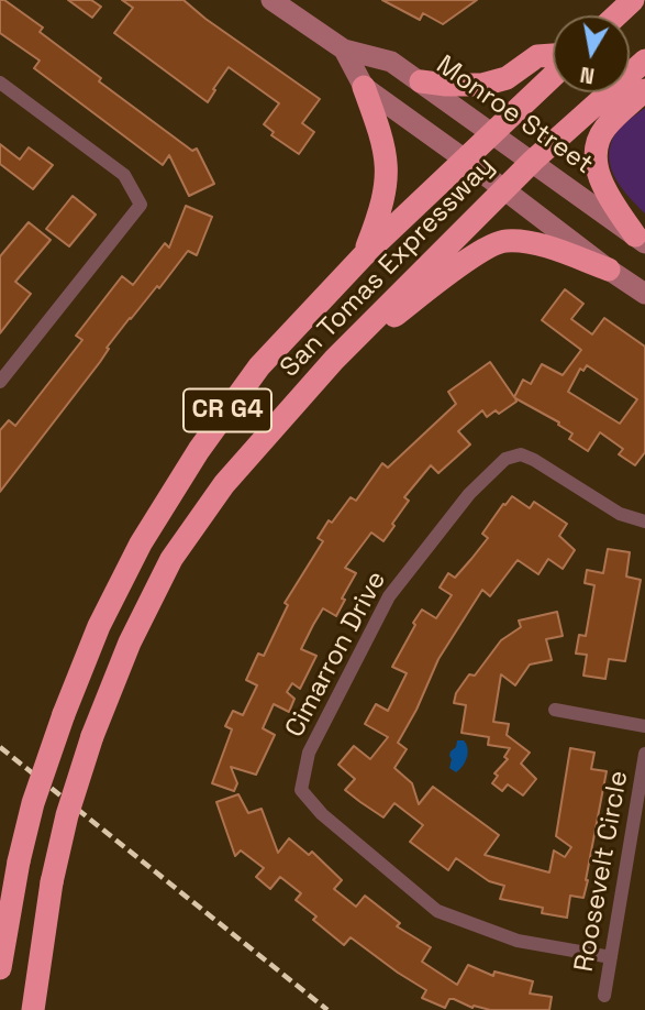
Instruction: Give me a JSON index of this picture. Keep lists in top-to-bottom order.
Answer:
{
  "streets": {
    "highway": ["San Tomas Expressway", "CR G4"],
    "main road": ["Monroe Street"],
    "street": ["Cimarron Drive", "Roosevelt Circle"]
  },
  "crossings": [
    ["Monroe Street", "San Tomas Expressway"],
    ["Cimarron Drive", "Roosevelt Circle"]
  ],
  "north": "bottom"
}
